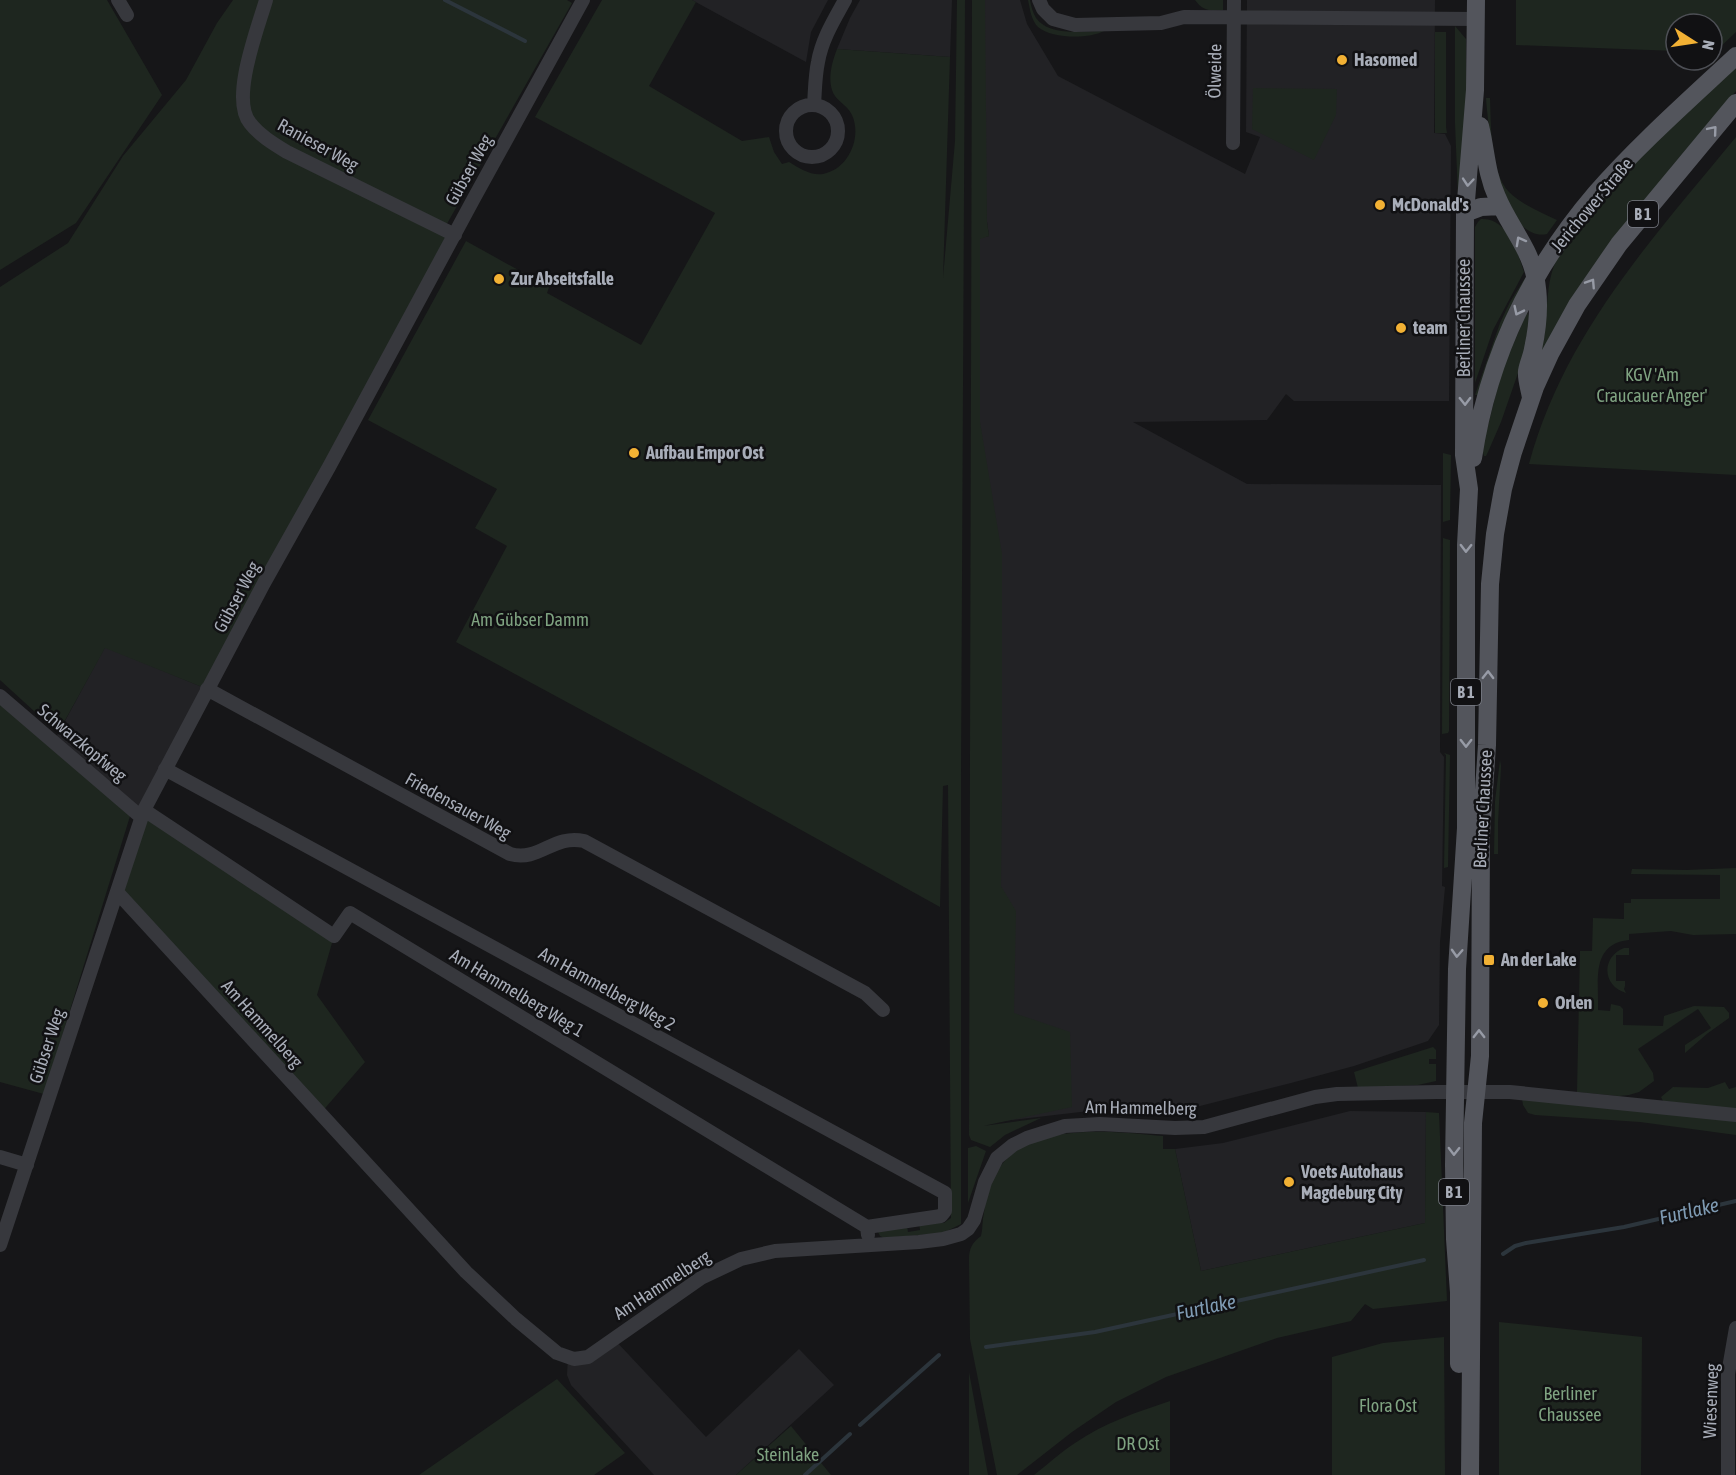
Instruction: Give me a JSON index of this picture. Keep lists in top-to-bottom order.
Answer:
{
  "streets": {
    "main road": ["Jerichower Straße", "B 1", "Berliner Chaussee"],
    "street": [
      "Ölweide",
      "Ranieser Weg",
      "Gübser Weg",
      "Schwarzkopfweg",
      "Friedensauer Weg",
      "Am Hammelberg Weg 2",
      "Am Hammelberg Weg 1",
      "Am Hammelberg",
      "Wiesenweg"
    ]
  },
  "crossings": [
    ["Ranieser Weg", "Gübser Weg"],
    ["Gübser Weg", "Schwarzkopfweg"],
    ["Gübser Weg", "Friedensauer Weg"],
    ["Gübser Weg", "Am Hammelberg Weg 2"],
    ["Gübser Weg", "Am Hammelberg Weg 1"],
    ["Gübser Weg", "Am Hammelberg"],
    ["Jerichower Straße", "Berliner Chaussee"],
    ["B 1", "Berliner Chaussee"],
    ["Berliner Chaussee", "Am Hammelberg"],
    ["Schwarzkopfweg", "Am Hammelberg Weg 1"],
    ["Am Hammelberg Weg 2", "Am Hammelberg Weg 1"]
  ],
  "water": ["Furtlake"],
  "parks": [
    "KGV 'Am Craucauer Anger'",
    "Am Gübser Damm",
    "Berliner Chaussee",
    "Flora Ost",
    "DR Ost",
    "Steinlake"
  ],
  "places": {
    "other": [
      "Hasomed",
      "McDonald's",
      "Zur Abseitsfalle",
      "team",
      "Aufbau Empor Ost",
      "Orlen",
      "Voets Autohaus Magdeburg City"
    ],
    "transit": ["An der Lake"]
  },
  "north": "right"
}
